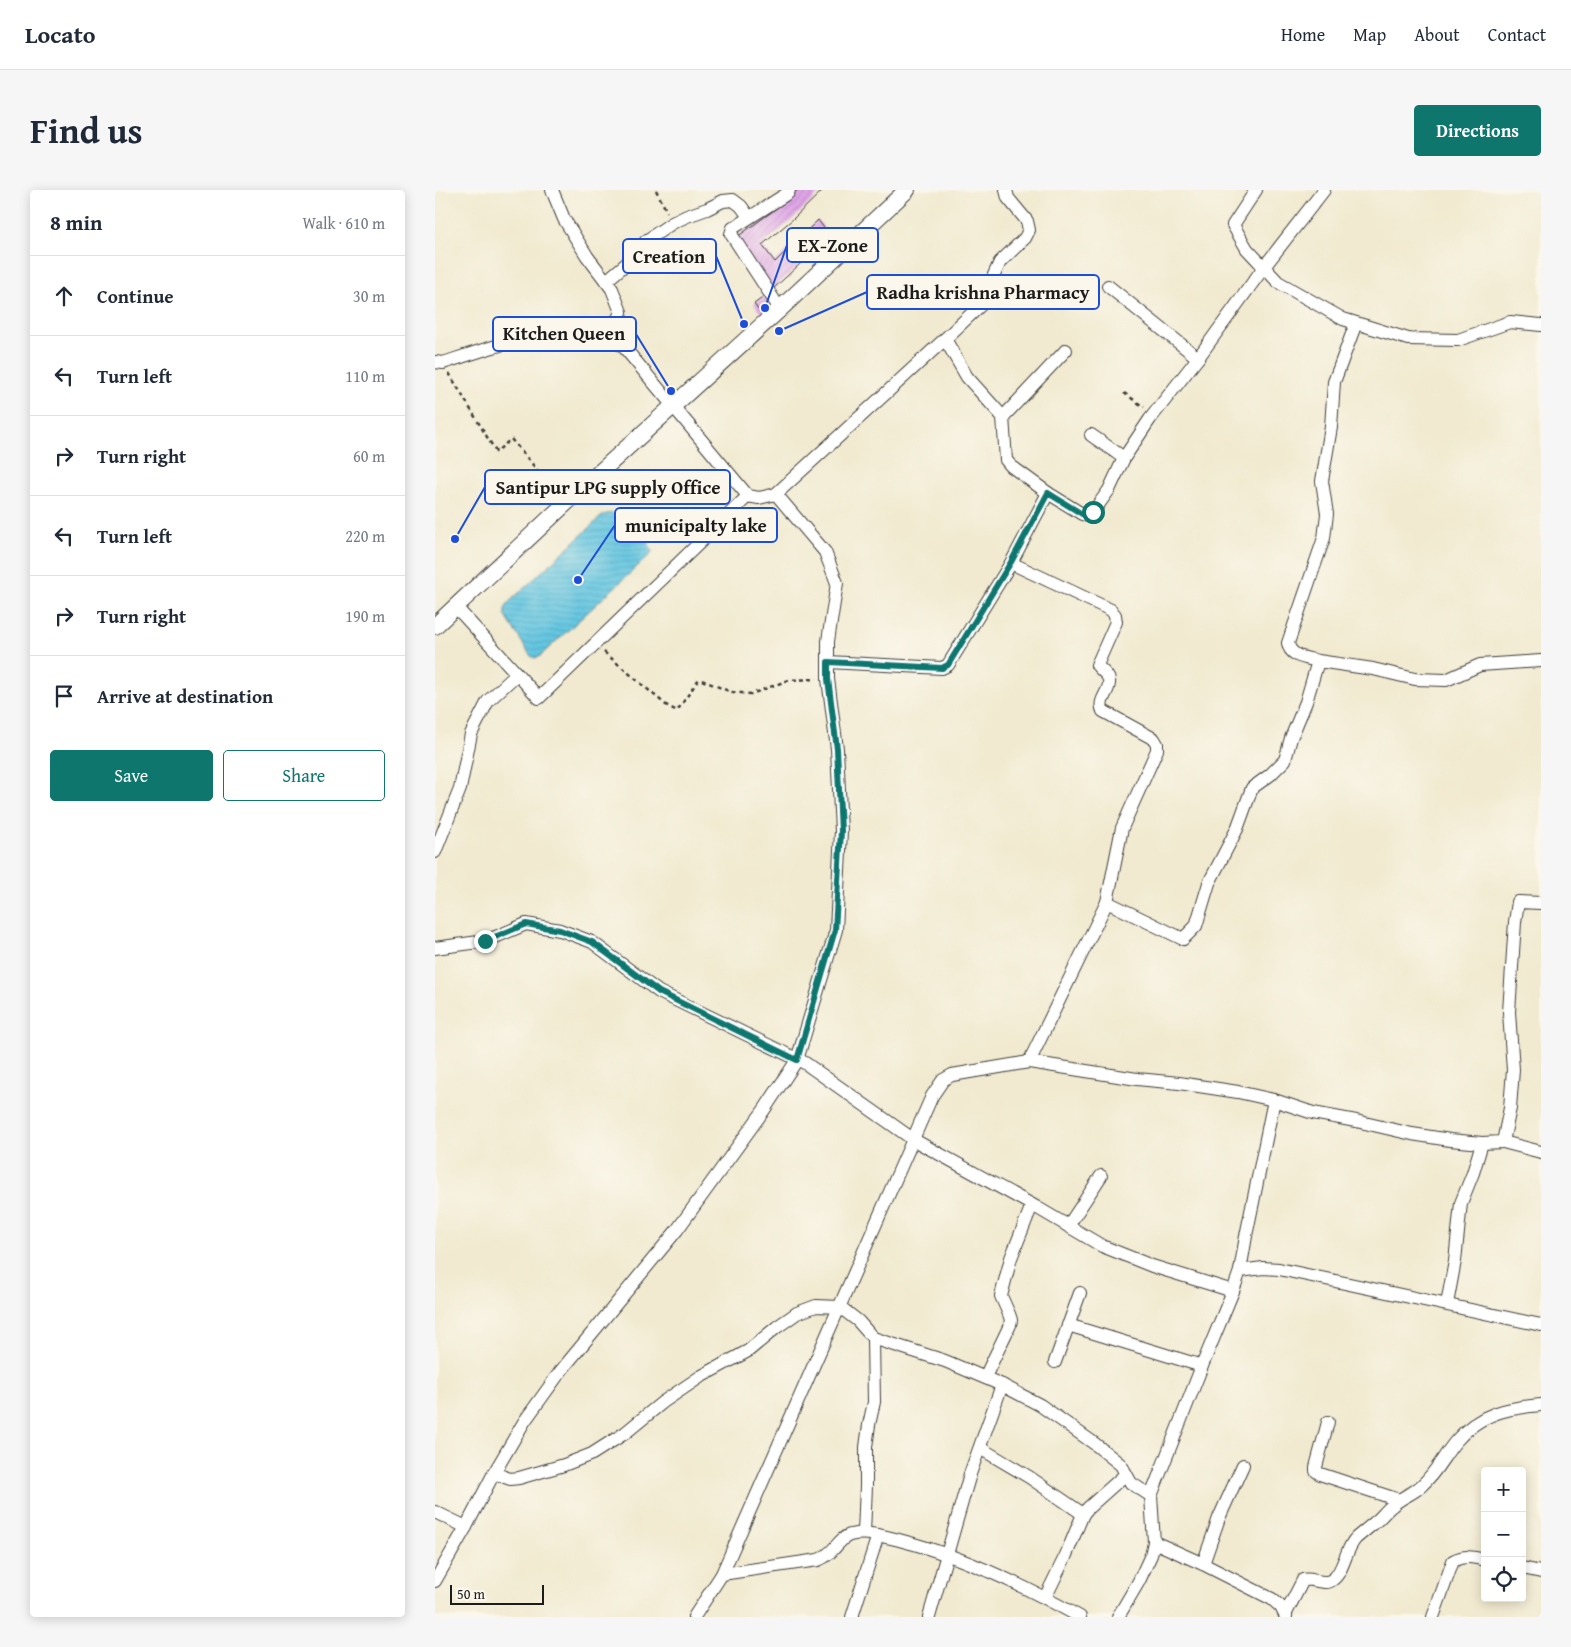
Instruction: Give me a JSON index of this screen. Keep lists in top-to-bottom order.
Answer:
{
  "places": [
    "EX-Zone",
    "Creation",
    "Radha krishna Pharmacy",
    "Kitchen Queen",
    "Santipur LPG supply Office",
    "municipalty lake"
  ],
  "scale_bar": "50 m",
  "page": {
    "header": "Locato",
    "nav": [
      "Home",
      "Map",
      "About",
      "Contact"
    ],
    "title": "Find us",
    "buttons": [
      "Directions",
      ["Save", "Share"]
    ],
    "heading": ["8 min", "Walk · 610 m"],
    "list": [
      ["Continue", "30 m"],
      ["Turn left", "110 m"],
      ["Turn right", "60 m"],
      ["Turn left", "220 m"],
      ["Turn right", "190 m"],
      "Arrive at destination"
    ],
    "map_buttons": ["+", "−"],
    "scale": "50 m"
  }
}
